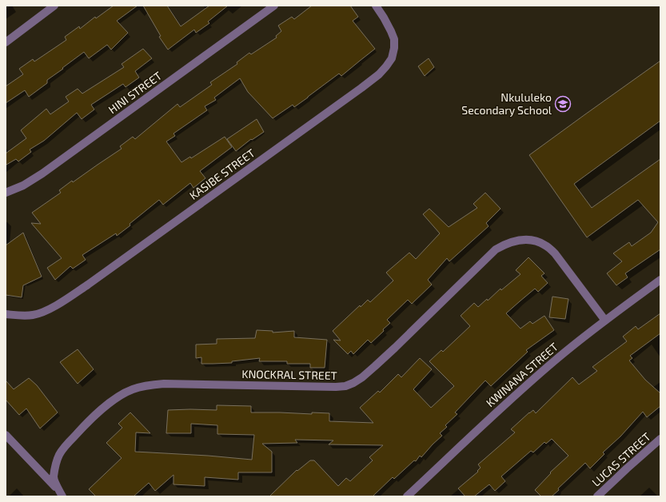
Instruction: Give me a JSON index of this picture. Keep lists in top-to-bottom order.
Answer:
{
  "streets": {
    "street": [
      "HINI STREET",
      "KASIBE STREET",
      "KNOCKRAL STREET",
      "KWINANA STREET",
      "LUCAS STREET"
    ]
  },
  "crossings": [
    ["KNOCKRAL STREET", "KWINANA STREET"]
  ],
  "places": {
    "school or university": ["Nkululeko Secondary School"]
  }
}
